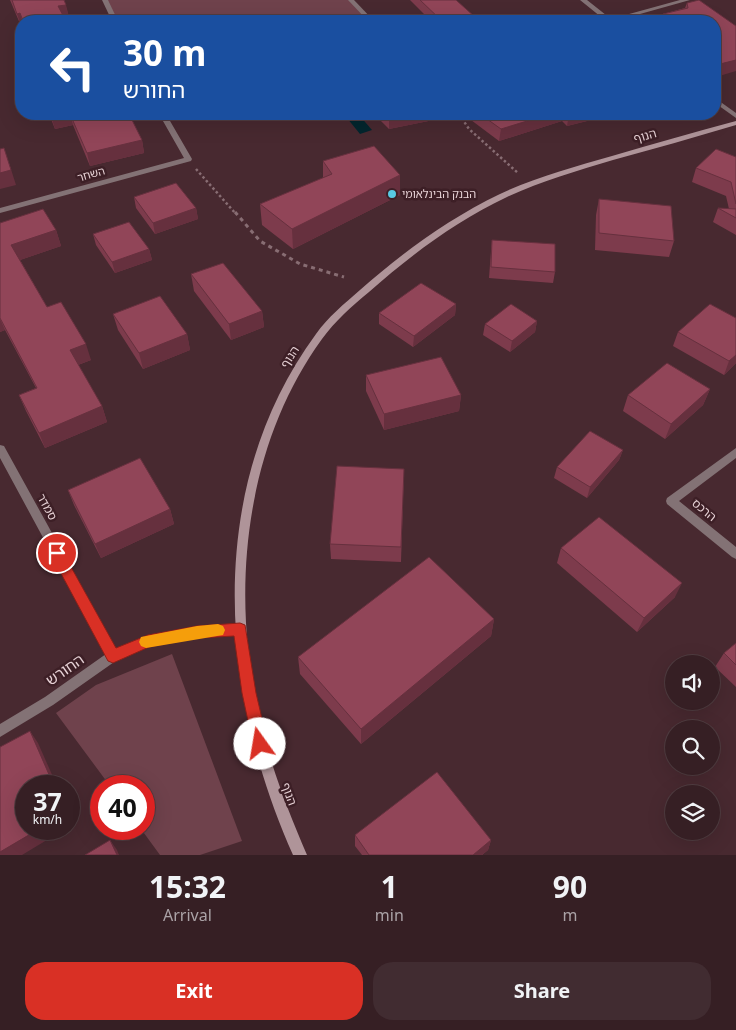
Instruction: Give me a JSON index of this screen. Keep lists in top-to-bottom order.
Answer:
{
  "streets": {
    "street": [
      "הנוף",
      "השחר",
      "סמדר",
      "הרכס",
      "החורש"
    ]
  },
  "crossings": [
    ["הנוף", "החורש"],
    ["סמדר", "החורש"]
  ],
  "places": ["הבנק הבינלאומי"],
  "page": {
    "turn": ["30 m", "החורש"],
    "speed": "37 km/h",
    "limit": "40",
    "eta": [
      "15:32",
      "Arrival",
      "1",
      "min",
      "90",
      "m"
    ],
    "buttons": ["Exit", "Share"]
  }
}
